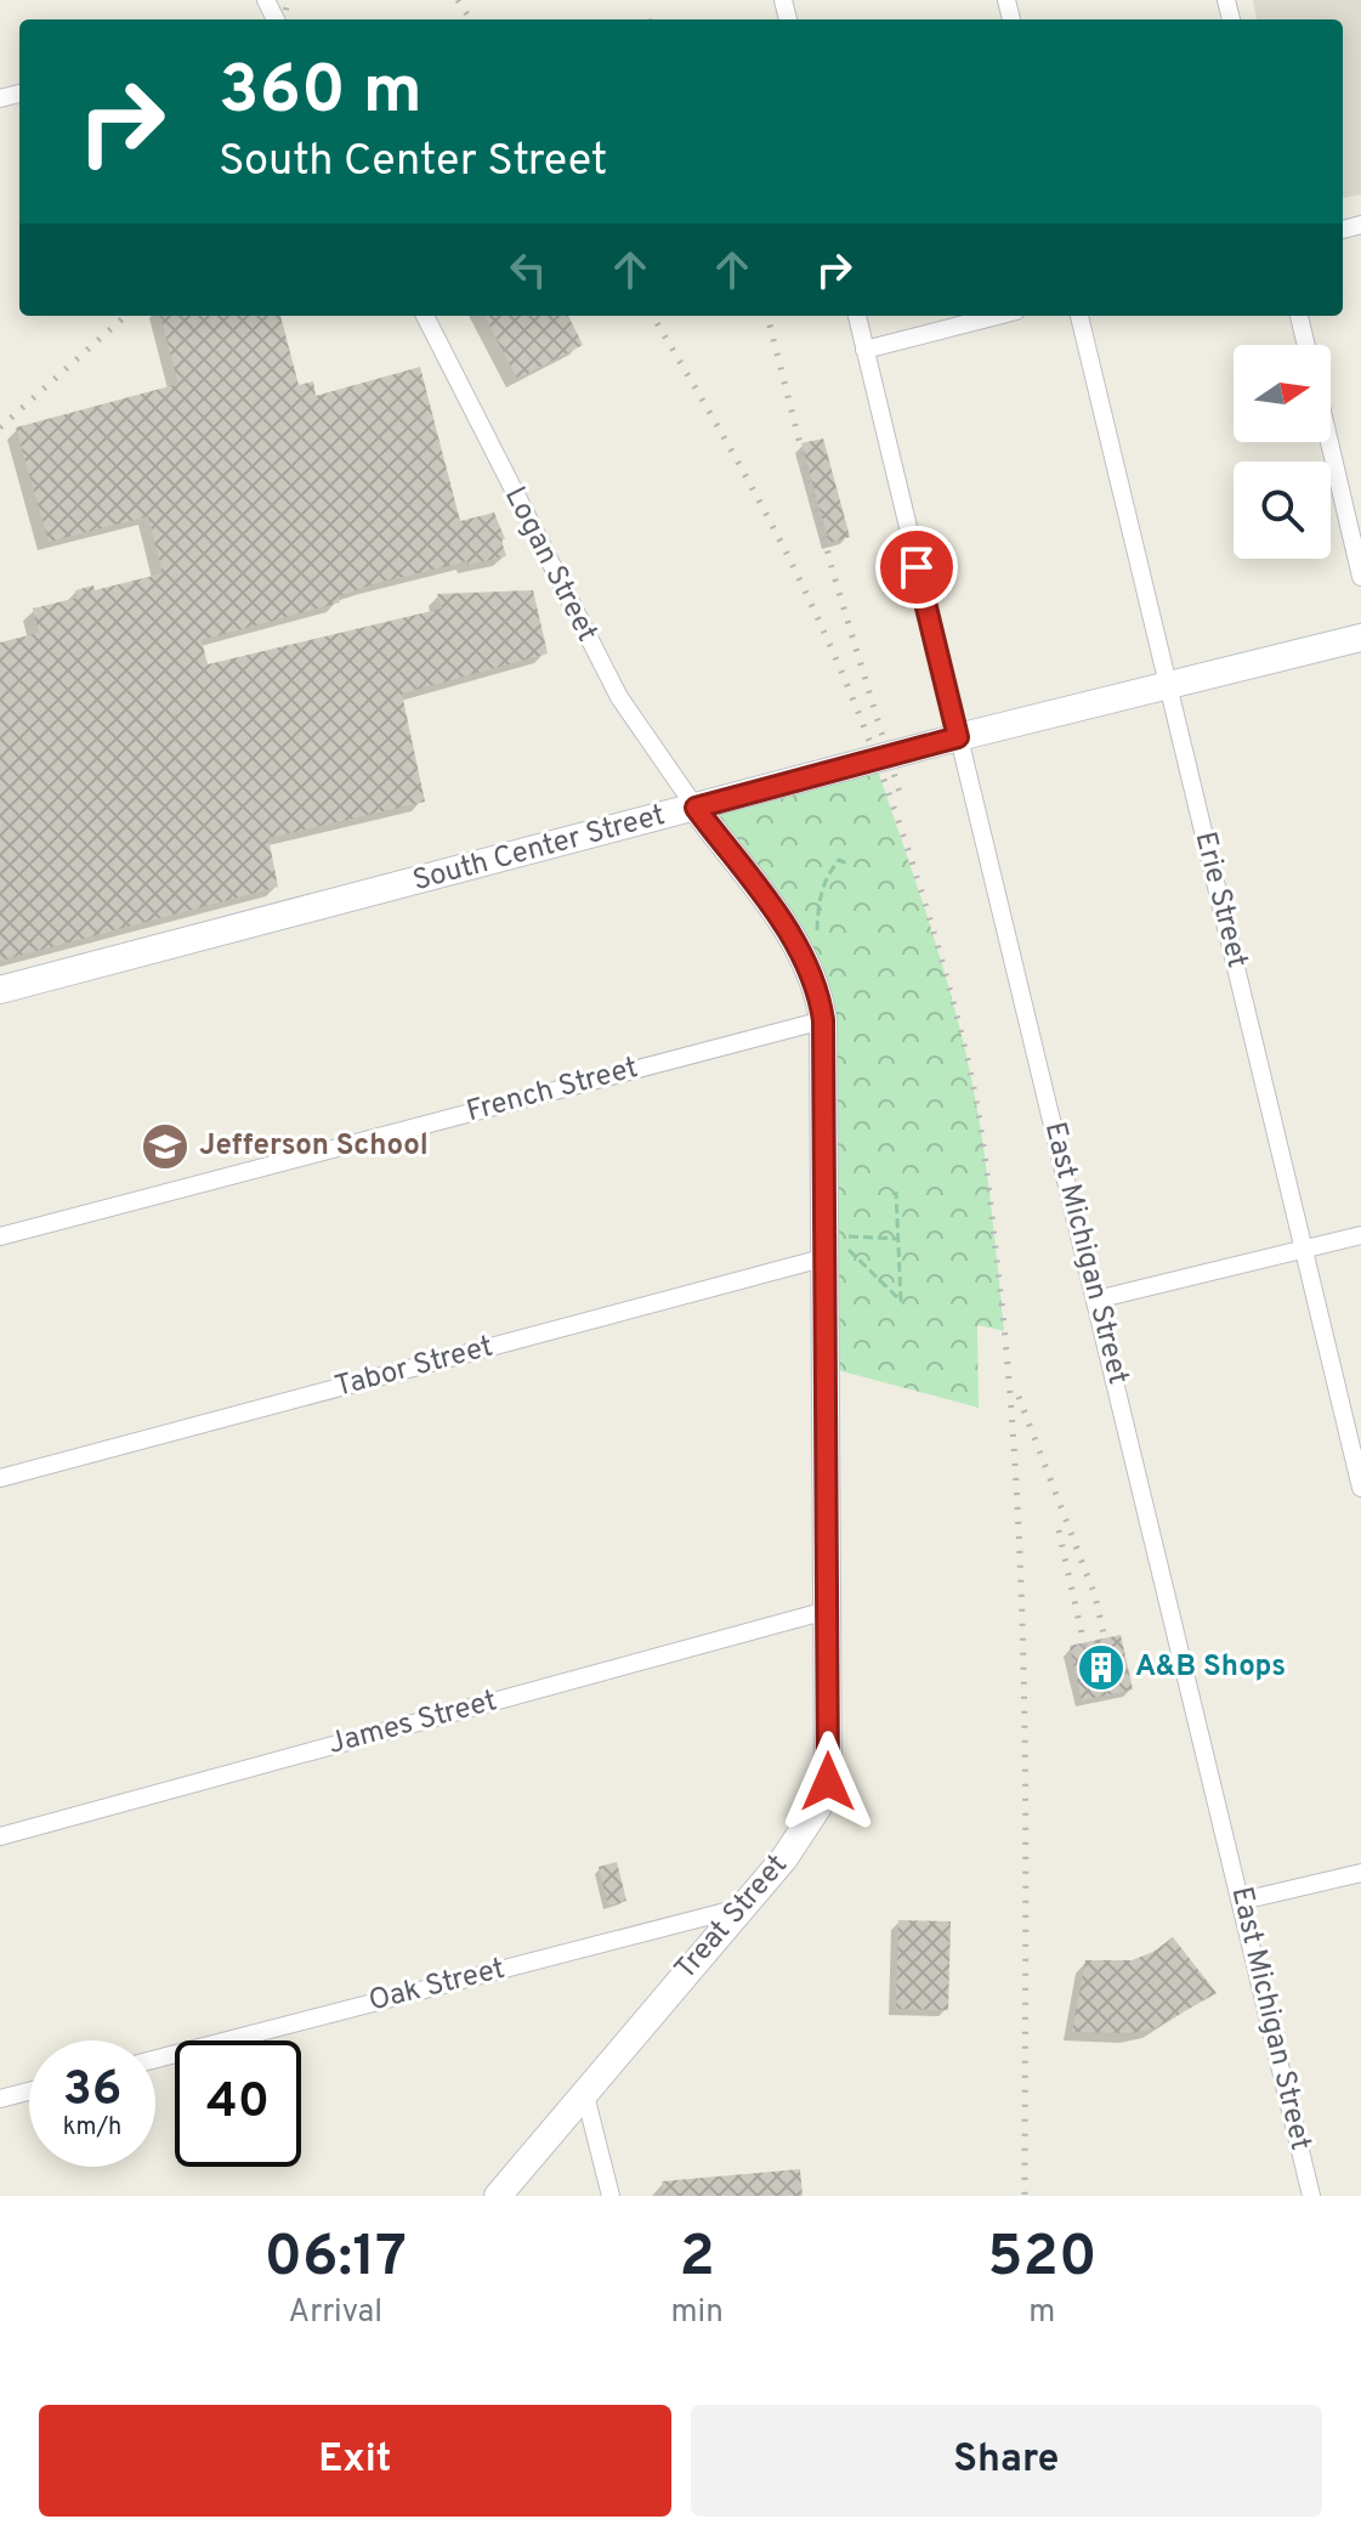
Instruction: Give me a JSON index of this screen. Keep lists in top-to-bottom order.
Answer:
{
  "streets": {
    "street": [
      "Logan Street",
      "South Center Street",
      "Erie Street",
      "French Street",
      "East Michigan Street",
      "Tabor Street",
      "James Street",
      "Treat Street",
      "Oak Street"
    ]
  },
  "crossings": [
    ["Logan Street", "South Center Street"],
    ["Logan Street", "Treat Street"],
    ["South Center Street", "Erie Street"],
    ["South Center Street", "East Michigan Street"],
    ["South Center Street", "Treat Street"],
    ["French Street", "Treat Street"],
    ["Tabor Street", "Treat Street"],
    ["James Street", "Treat Street"],
    ["Treat Street", "Oak Street"]
  ],
  "places": {
    "school or university": ["Jefferson School"],
    "building": ["A&B Shops"]
  },
  "north": "right",
  "page": {
    "turn": ["360 m", "South Center Street"],
    "speed": "36 km/h",
    "limit": "40",
    "eta": [
      "06:17",
      "Arrival",
      "2",
      "min",
      "520",
      "m"
    ],
    "buttons": ["Exit", "Share"]
  }
}
